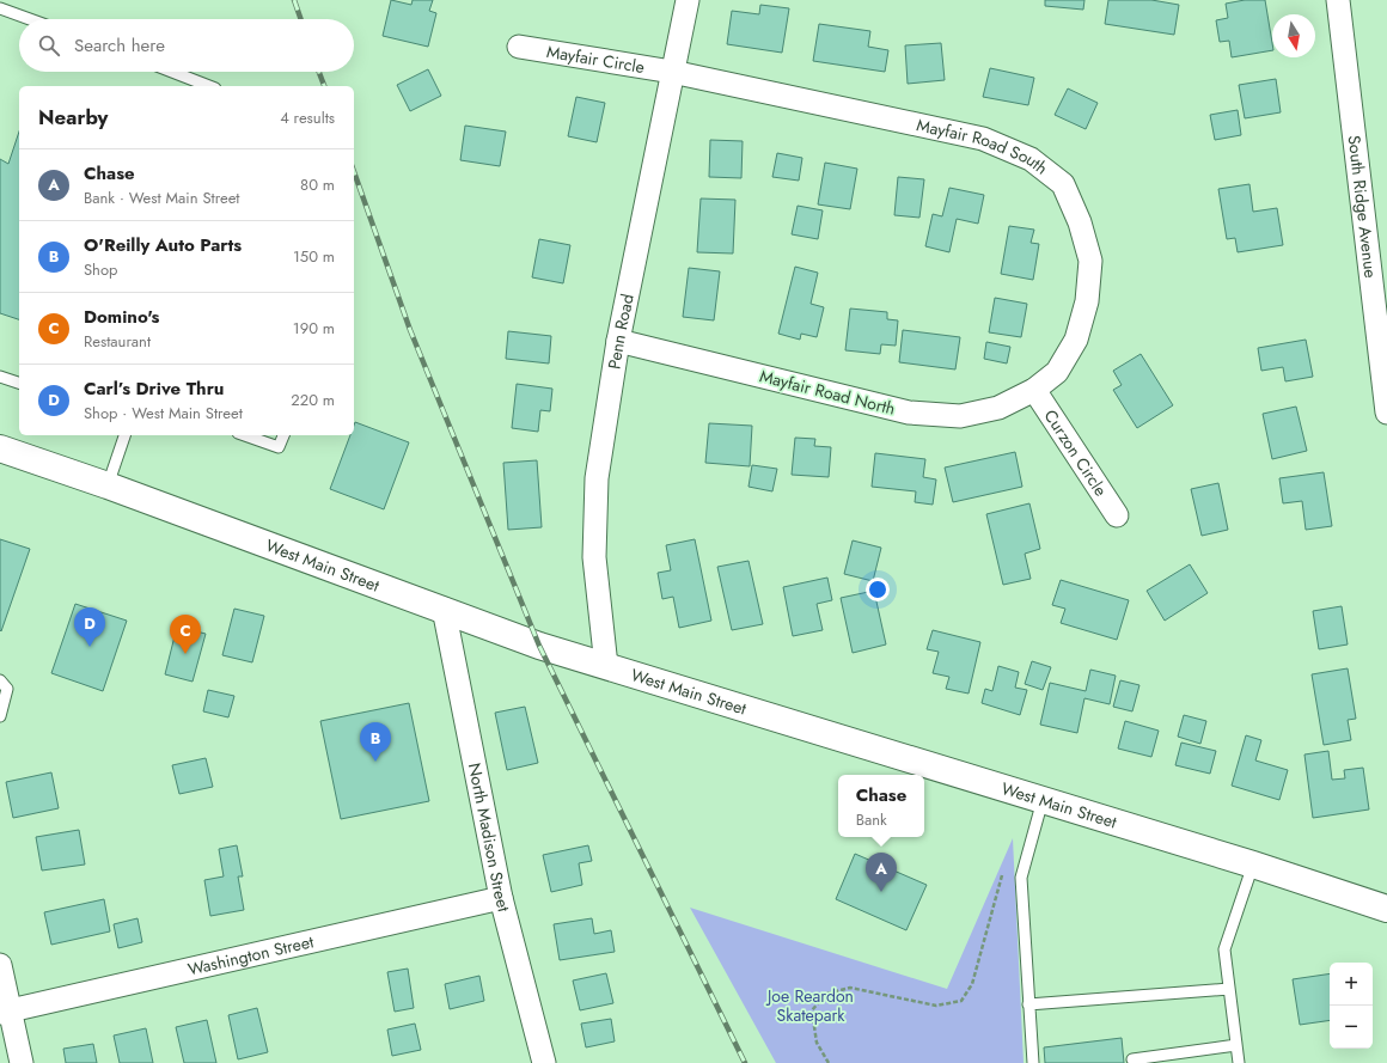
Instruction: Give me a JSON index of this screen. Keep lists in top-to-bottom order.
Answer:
{
  "streets": {
    "main road": ["West Main Street"],
    "street": [
      "Mayfair Circle",
      "Mayfair Road South",
      "South Ridge Avenue",
      "Penn Road",
      "Mayfair Road North",
      "Curzon Circle",
      "North Madison Street",
      "Washington Street"
    ]
  },
  "crossings": [
    ["Mayfair Circle", "Mayfair Road South"],
    ["Mayfair Circle", "Penn Road"],
    ["Mayfair Road South", "Penn Road"],
    ["Mayfair Road South", "Mayfair Road North"],
    ["Mayfair Road South", "Curzon Circle"],
    ["Penn Road", "Mayfair Road North"],
    ["Penn Road", "West Main Street"],
    ["Mayfair Road North", "Curzon Circle"],
    ["West Main Street", "North Madison Street"],
    ["North Madison Street", "Washington Street"]
  ],
  "parks": ["Joe Reardon Skatepark"],
  "north": "bottom",
  "page": {
    "search": "Search here",
    "heading": ["Nearby", "4 results"],
    "list": [
      {
        "mark": "A",
        "name": "Chase",
        "note": "Bank · West Main Street",
        "value": "80 m"
      },
      {
        "mark": "B",
        "name": "O'Reilly Auto Parts",
        "note": "Shop",
        "value": "150 m"
      },
      {
        "mark": "C",
        "name": "Domino's",
        "note": "Restaurant",
        "value": "190 m"
      },
      {
        "mark": "D",
        "name": "Carl’s Drive Thru",
        "note": "Shop · West Main Street",
        "value": "220 m"
      }
    ],
    "pins": [
      "D",
      "C",
      "B",
      "A"
    ],
    "popup": ["Chase", "Bank"],
    "map_buttons": ["+", "−"]
  }
}
